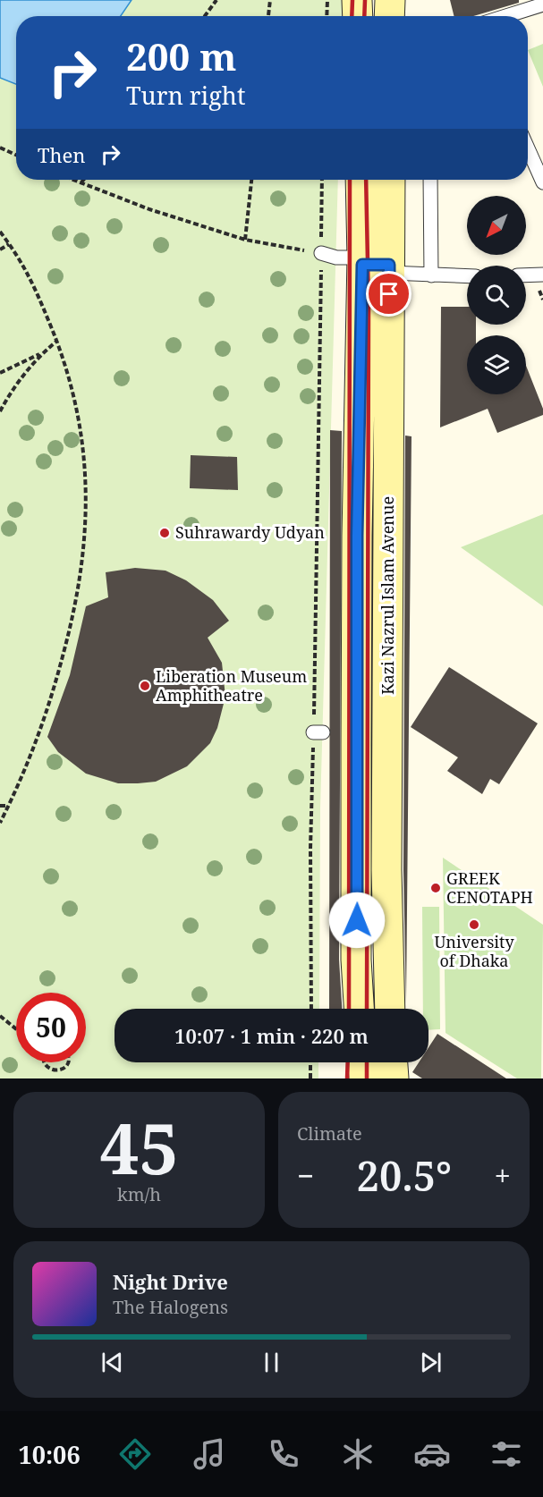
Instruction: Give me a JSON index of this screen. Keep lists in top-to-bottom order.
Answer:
{
  "streets": {
    "main road": ["Kazi Nazrul Islam Avenue"]
  },
  "places": [
    "Suhrawardy Udyan",
    "Liberation Museum Amphitheatre",
    "GREEK CENOTAPH",
    "University of Dhaka"
  ],
  "north": "bottom left",
  "page": {
    "turn": ["200 m", "Turn right"],
    "then": "Then",
    "limit": "50",
    "trip": "10:07 · 1 min · 220 m",
    "tile": [
      ["45", "km/h"],
      "Climate"
    ],
    "heat": ["−", "20.5°", "+"],
    "song": ["Night Drive", "The Halogens"],
    "tabs": "10:06"
  }
}
